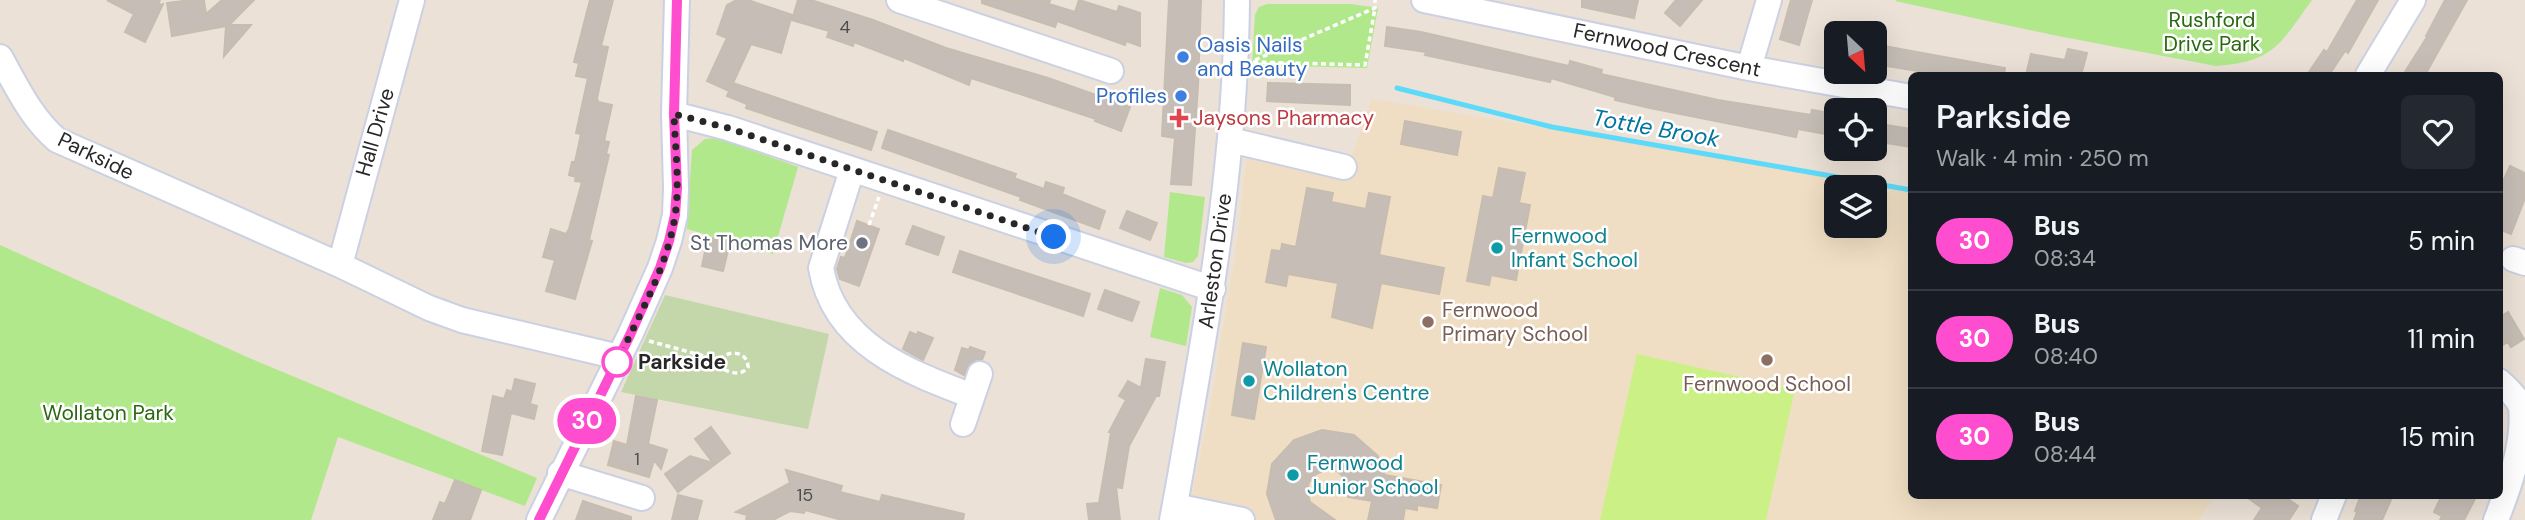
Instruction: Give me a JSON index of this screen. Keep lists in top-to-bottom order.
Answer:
{
  "streets": {
    "street": [
      "Fernwood Crescent",
      "Hall Drive",
      "Parkside",
      "Arleston Drive"
    ]
  },
  "crossings": [
    ["Hall Drive", "Parkside"]
  ],
  "water": ["Tottle Brook"],
  "parks": ["Rushford Drive Park", "Wollaton Park"],
  "places": {
    "other": [
      "Oasis Nails and Beauty",
      "Profiles",
      "St Thomas More",
      "Fernwood Infant School",
      "Fernwood Primary School",
      "Fernwood School",
      "Parkside",
      "Wollaton Children's Centre",
      "Fernwood Junior School"
    ],
    "health": ["Jaysons Pharmacy"]
  },
  "lines": ["bus line 30"],
  "house_numbers": ["4", "1", "15"],
  "north": "bottom right",
  "page": {
    "on_map": "30",
    "heading": ["Parkside", "Walk · 4 min · 250 m"],
    "list": [
      {
        "mark": "30",
        "name": "Bus",
        "note": "08:34",
        "value": "5 min"
      },
      {
        "mark": "30",
        "name": "Bus",
        "note": "08:40",
        "value": "11 min"
      },
      {
        "mark": "30",
        "name": "Bus",
        "note": "08:44",
        "value": "15 min"
      }
    ]
  }
}
